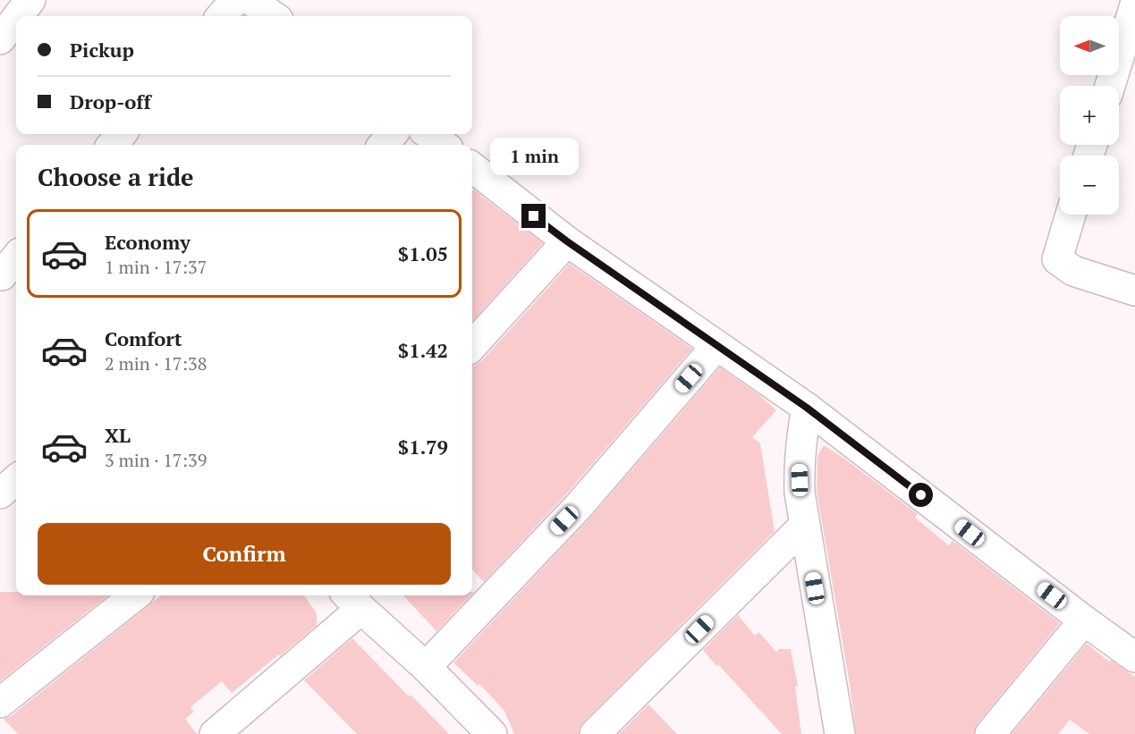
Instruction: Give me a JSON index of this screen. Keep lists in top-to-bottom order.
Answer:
{
  "north": "left",
  "page": {
    "map_buttons": ["+", "−"],
    "banner": ["Pickup", "Drop-off"],
    "bubble": "1 min",
    "heading": "Choose a ride",
    "list": [
      {
        "name": "Economy",
        "note": "1 min · 17:37",
        "value": "$1.05"
      },
      {
        "name": "Comfort",
        "note": "2 min · 17:38",
        "value": "$1.42"
      },
      {
        "name": "XL",
        "note": "3 min · 17:39",
        "value": "$1.79"
      }
    ],
    "buttons": "Confirm"
  }
}
